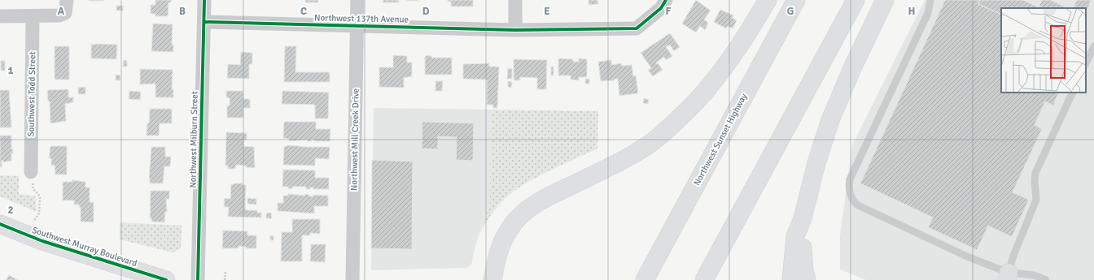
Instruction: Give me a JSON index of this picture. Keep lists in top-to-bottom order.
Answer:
{
  "streets": {
    "main road": ["Northwest Sunset Highway", "Southwest Murray Boulevard"],
    "street": [
      "Northwest 137th Avenue",
      "Southwest Todd Street",
      "Northwest Milburn Street",
      "Northwest Mill Creek Drive"
    ]
  },
  "crossings": [
    ["Northwest 137th Avenue", "Northwest Milburn Street"],
    ["Northwest 137th Avenue", "Northwest Mill Creek Drive"]
  ],
  "grid": {
    "columns": [
      "A",
      "B",
      "C",
      "D",
      "E",
      "F",
      "G",
      "H"
    ],
    "rows": ["1", "2"]
  }
}
